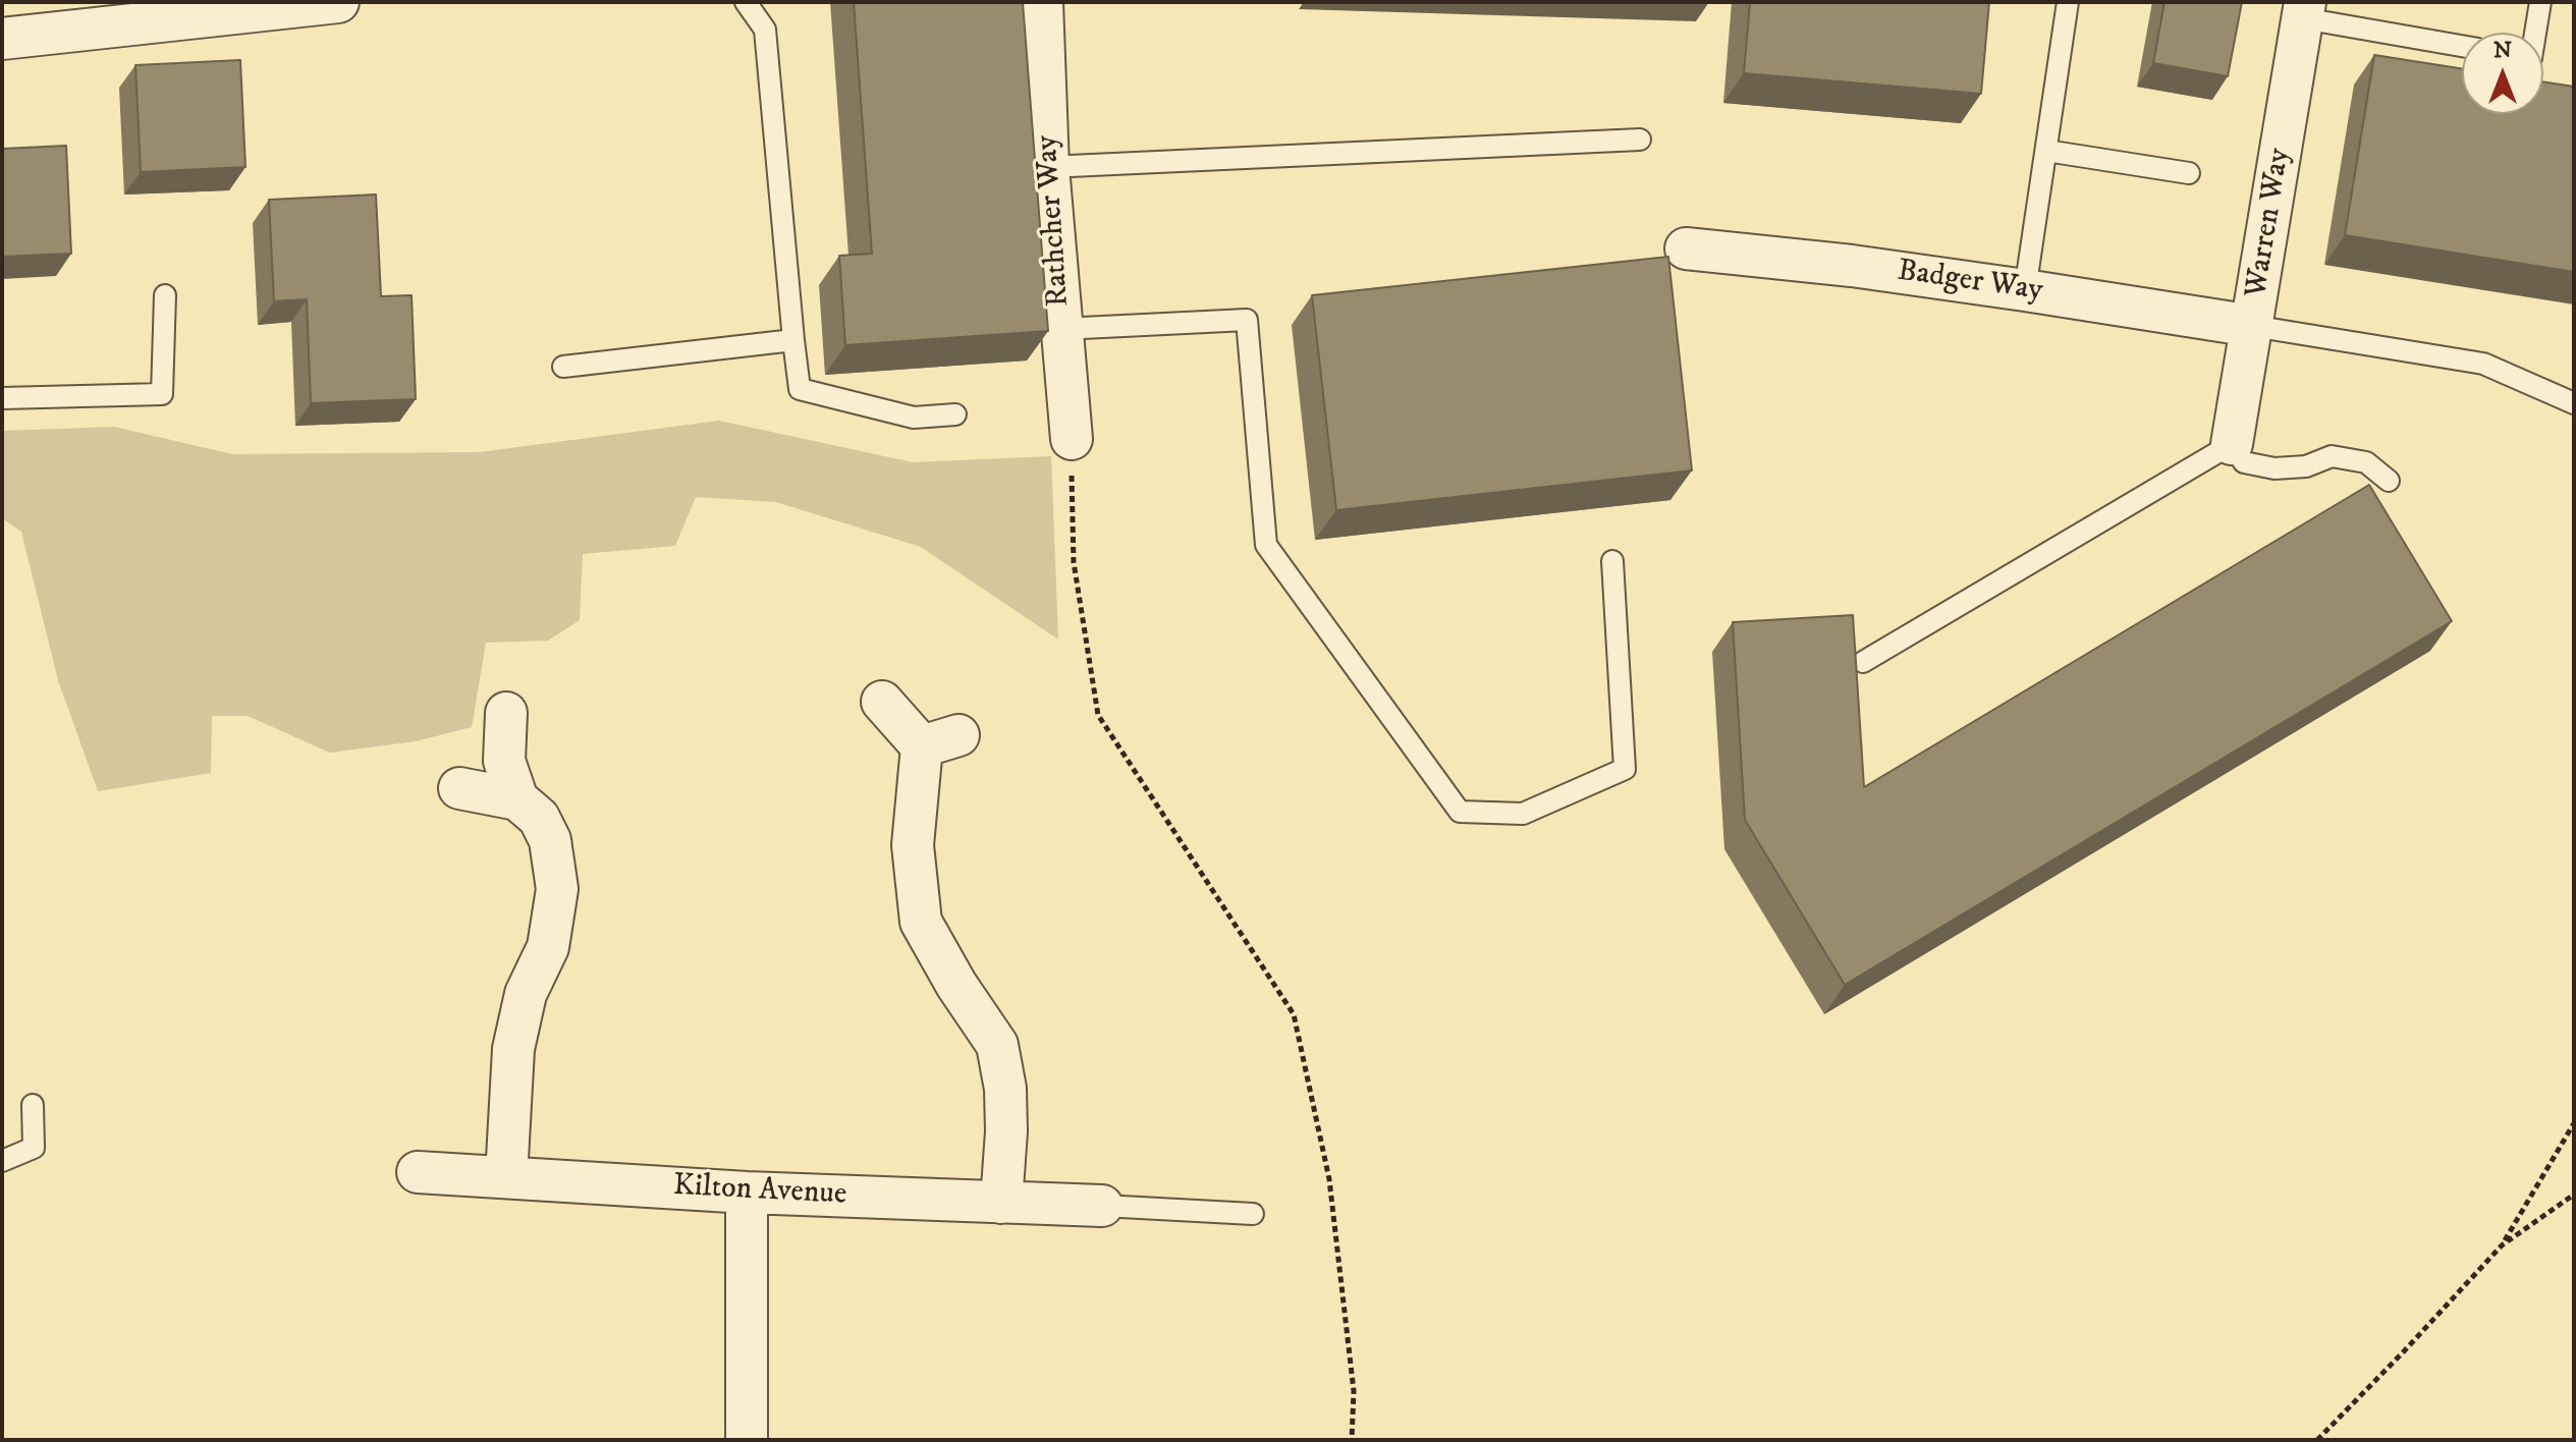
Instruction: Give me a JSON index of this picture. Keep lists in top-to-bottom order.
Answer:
{
  "streets": {
    "street": [
      "Rathcher Way",
      "Warren Way",
      "Badger Way",
      "Kilton Avenue"
    ]
  },
  "crossings": [
    ["Warren Way", "Badger Way"]
  ],
  "north": "top"
}
